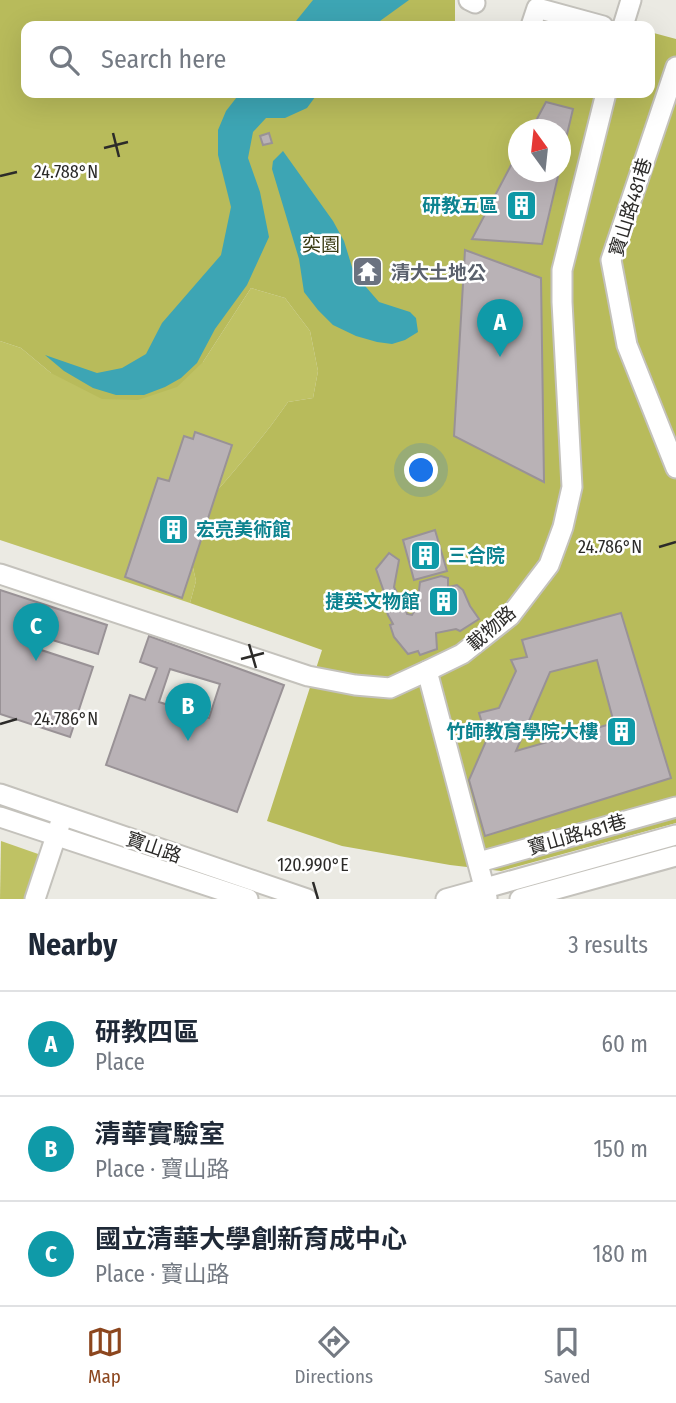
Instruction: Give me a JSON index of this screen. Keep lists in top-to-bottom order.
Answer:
{
  "streets": {
    "street": ["寶山路481巷", "載物路", "寶山路"]
  },
  "parks": ["奕園"],
  "places": {
    "building": [
      "研教五區",
      "宏亮美術館",
      "三合院",
      "捷英文物館",
      "竹師教育學院大樓"
    ],
    "temple": ["清大土地公"]
  },
  "north": "top",
  "page": {
    "search": "Search here",
    "pins": ["A", "C", "B"],
    "heading": ["Nearby", "3 results"],
    "list": [
      {
        "mark": "A",
        "name": "研教四區",
        "note": "Place",
        "value": "60 m"
      },
      {
        "mark": "B",
        "name": "清華實驗室",
        "note": "Place · 寶山路",
        "value": "150 m"
      },
      {
        "mark": "C",
        "name": "國立清華大學創新育成中心",
        "note": "Place · 寶山路",
        "value": "180 m"
      }
    ],
    "nav": ["Map", "Directions", "Saved"]
  },
  "coordinates": ["24.788°N", "24.786°N", "120.990°E"]
}
